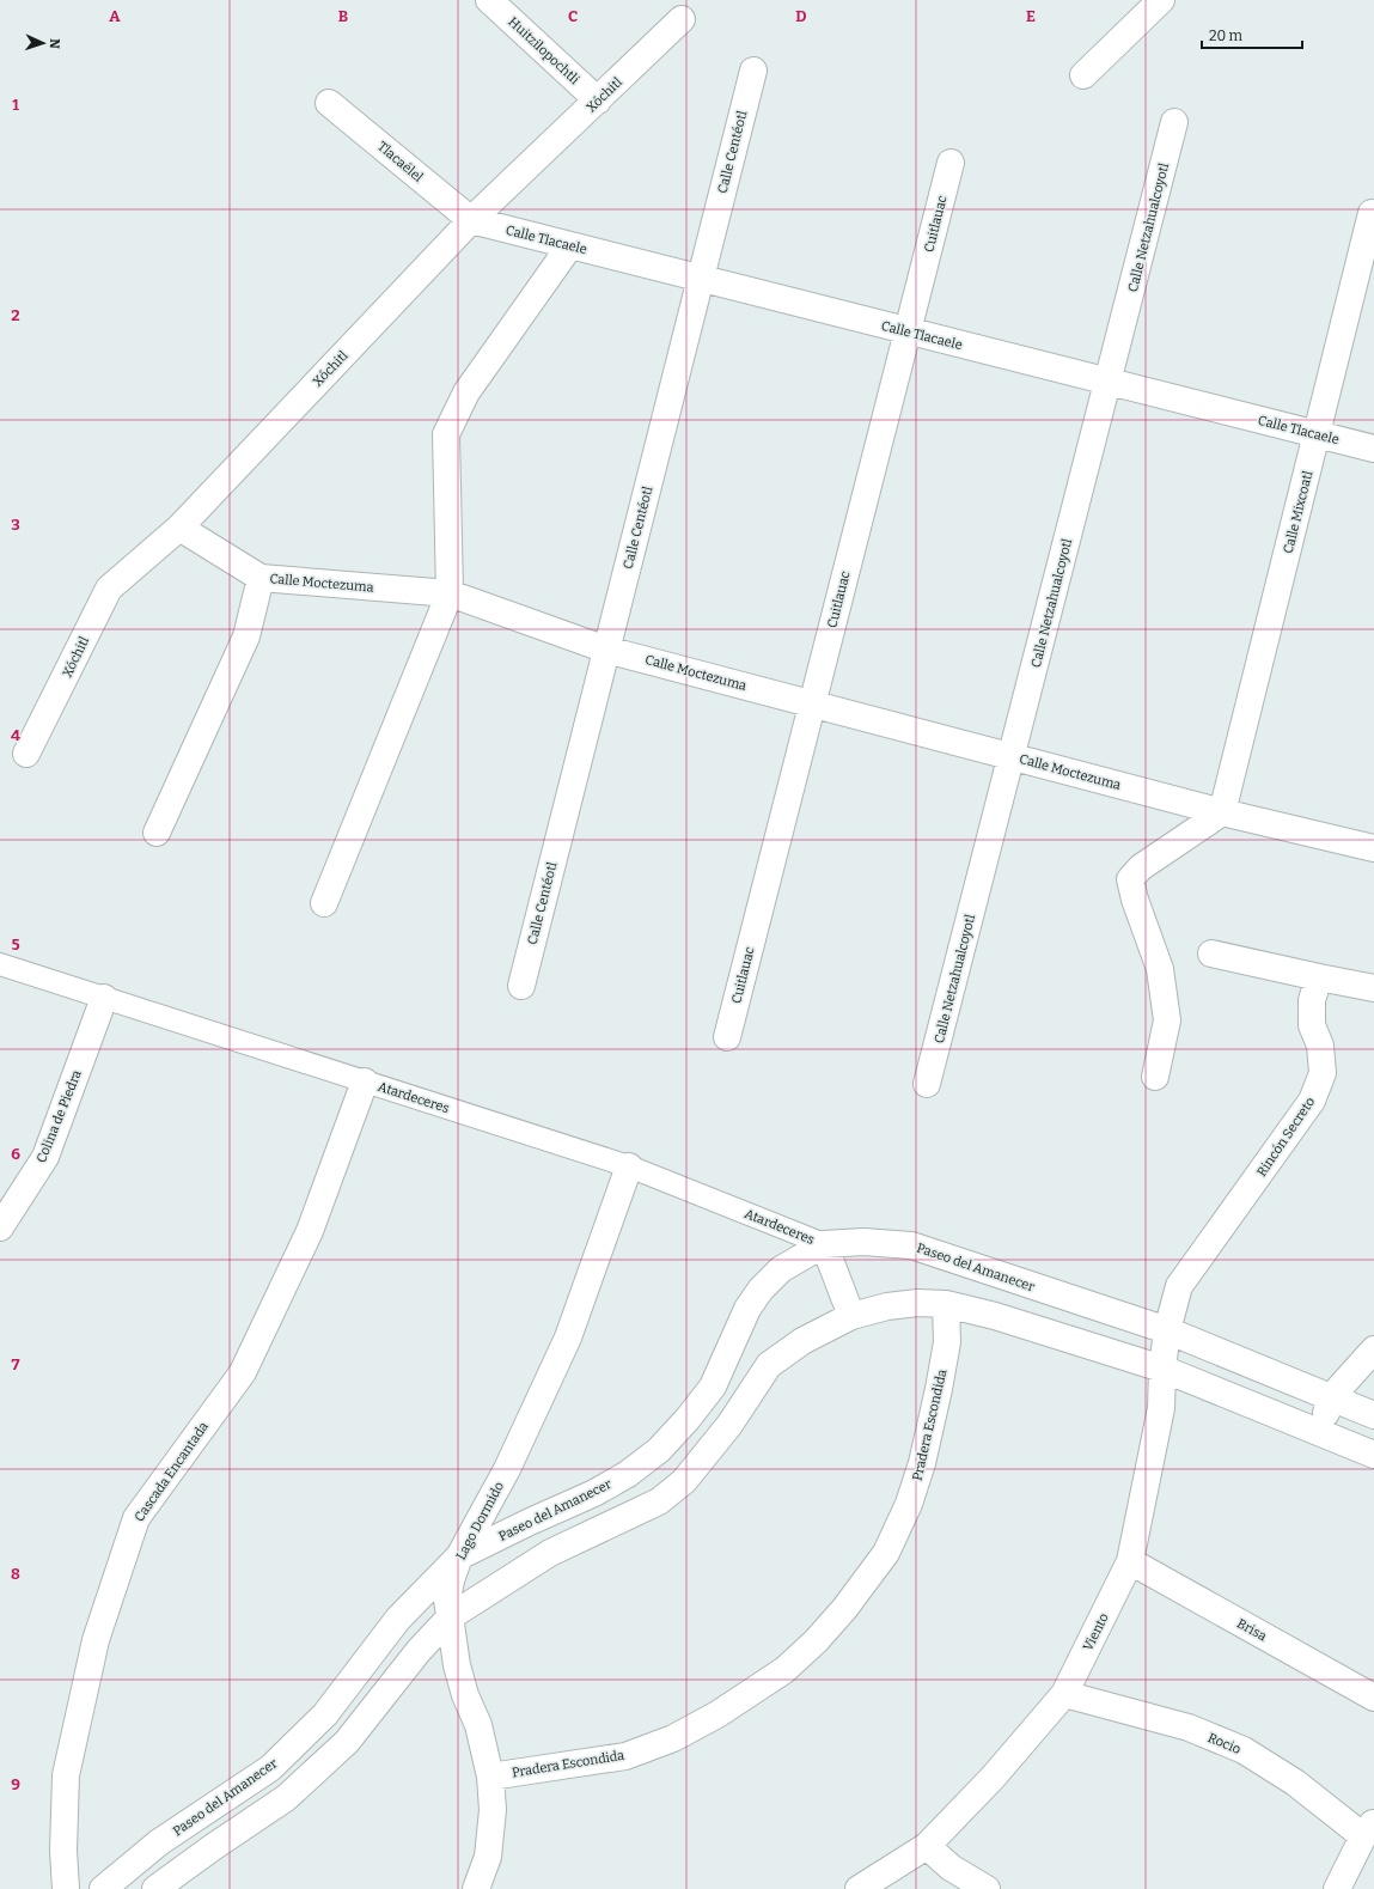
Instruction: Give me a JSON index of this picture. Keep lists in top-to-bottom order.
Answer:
{
  "streets": {
    "street": [
      "Huitzilopochtli",
      "Xóchitl",
      "Calle Centéotl",
      "Tlacaélel",
      "Cuitlauac",
      "Calle Netzahualcoyotl",
      "Calle Tlacaele",
      "Calle Mixcoatl",
      "Calle Moctezuma",
      "Atardeceres",
      "Colina de Piedra",
      "Rincón Secreto",
      "Paseo del Amanecer",
      "Pradera Escondida",
      "Cascada Encantada",
      "Lago Dormido",
      "Brisa",
      "Viento",
      "Rocio"
    ]
  },
  "crossings": [
    ["Huitzilopochtli", "Xóchitl"],
    ["Xóchitl", "Tlacaélel"],
    ["Xóchitl", "Calle Tlacaele"],
    ["Xóchitl", "Calle Moctezuma"],
    ["Calle Centéotl", "Calle Tlacaele"],
    ["Calle Centéotl", "Calle Moctezuma"],
    ["Tlacaélel", "Calle Tlacaele"],
    ["Cuitlauac", "Calle Tlacaele"],
    ["Cuitlauac", "Calle Moctezuma"],
    ["Calle Netzahualcoyotl", "Calle Tlacaele"],
    ["Calle Netzahualcoyotl", "Calle Moctezuma"],
    ["Calle Tlacaele", "Calle Mixcoatl"],
    ["Calle Mixcoatl", "Calle Moctezuma"],
    ["Atardeceres", "Colina de Piedra"],
    ["Atardeceres", "Paseo del Amanecer"],
    ["Atardeceres", "Cascada Encantada"],
    ["Atardeceres", "Lago Dormido"],
    ["Rincón Secreto", "Paseo del Amanecer"],
    ["Rincón Secreto", "Viento"],
    ["Paseo del Amanecer", "Lago Dormido"],
    ["Pradera Escondida", "Lago Dormido"],
    ["Brisa", "Viento"],
    ["Viento", "Rocio"]
  ],
  "scale_bar": "20 m",
  "north": "right",
  "grid": {
    "columns": [
      "A",
      "B",
      "C",
      "D",
      "E"
    ],
    "rows": [
      "1",
      "2",
      "3",
      "4",
      "5",
      "6",
      "7",
      "8",
      "9"
    ]
  }
}
